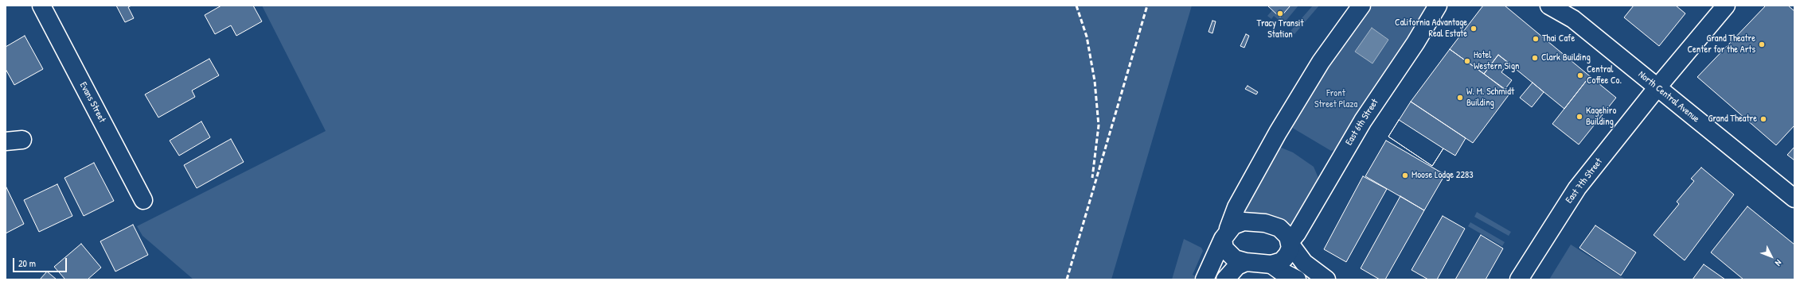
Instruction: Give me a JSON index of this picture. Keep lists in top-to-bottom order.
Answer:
{
  "streets": {
    "street": [
      "North Central Avenue",
      "Evans Street",
      "East 6th Street",
      "East 7th Street"
    ]
  },
  "crossings": [
    ["North Central Avenue", "East 7th Street"]
  ],
  "parks": ["Front Street Plaza"],
  "places": [
    "Tracy Transit Station",
    "California Advantage Real Estate",
    "Thai Cafe",
    "Grand Theatre Center for the Arts",
    "Clark Building",
    "Hotel Western Sign",
    "Central Coffee Co.",
    "W. M. Schmidt Building",
    "Kagehiro Building",
    "Grand Theatre",
    "Moose Lodge 2283"
  ],
  "scale_bar": "20 m",
  "north": "bottom right"
}
